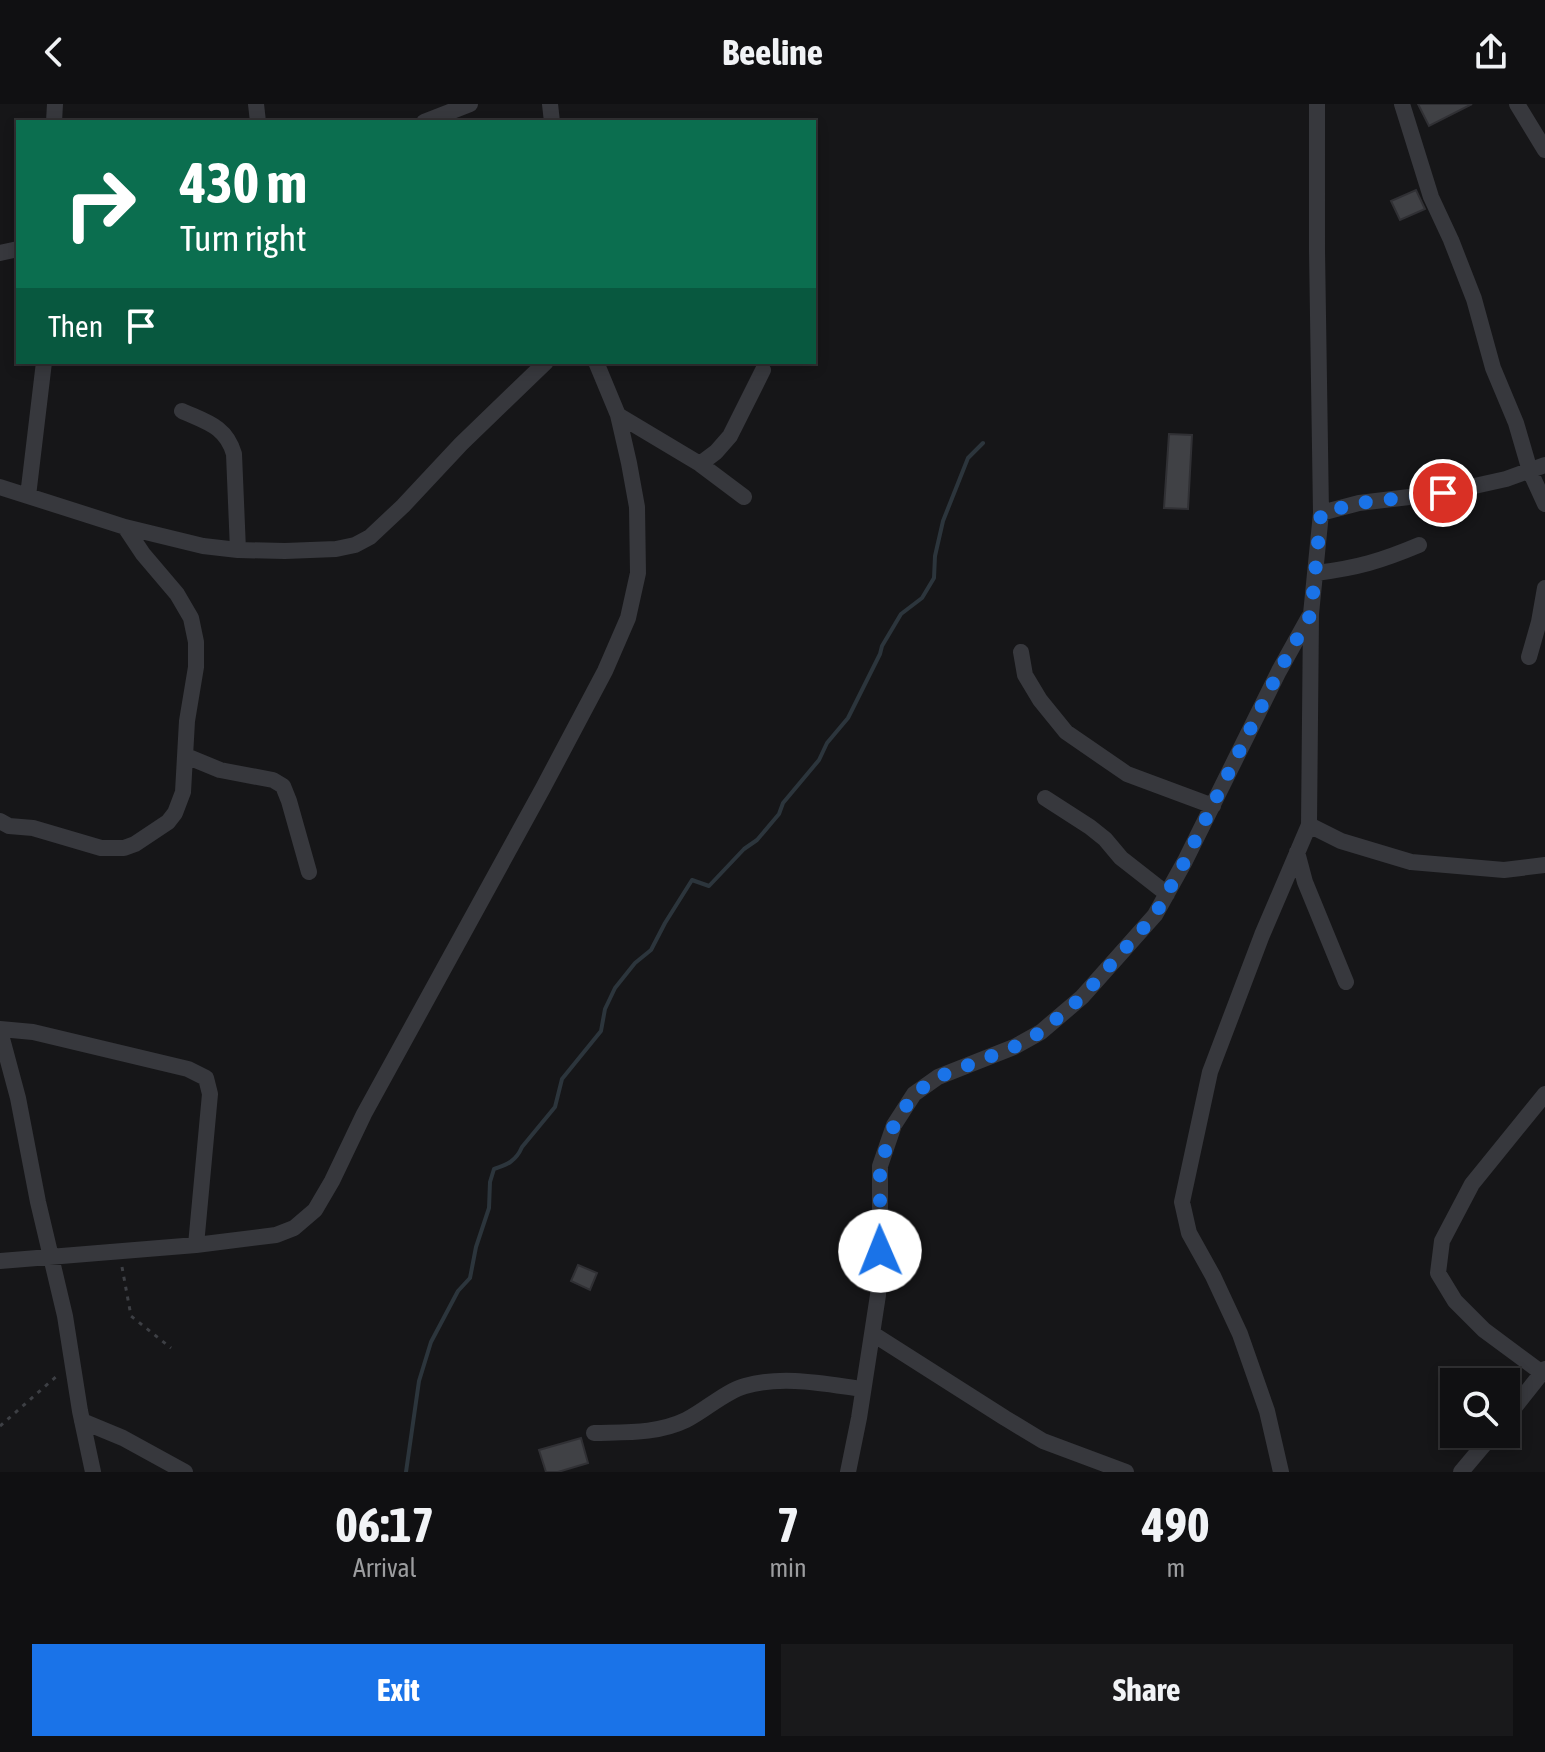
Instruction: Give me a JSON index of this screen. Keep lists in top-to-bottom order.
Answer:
{
  "page": {
    "header": "Beeline",
    "turn": ["430 m", "Turn right"],
    "then": "Then",
    "eta": [
      "06:17",
      "Arrival",
      "7",
      "min",
      "490",
      "m"
    ],
    "buttons": ["Exit", "Share"]
  }
}
